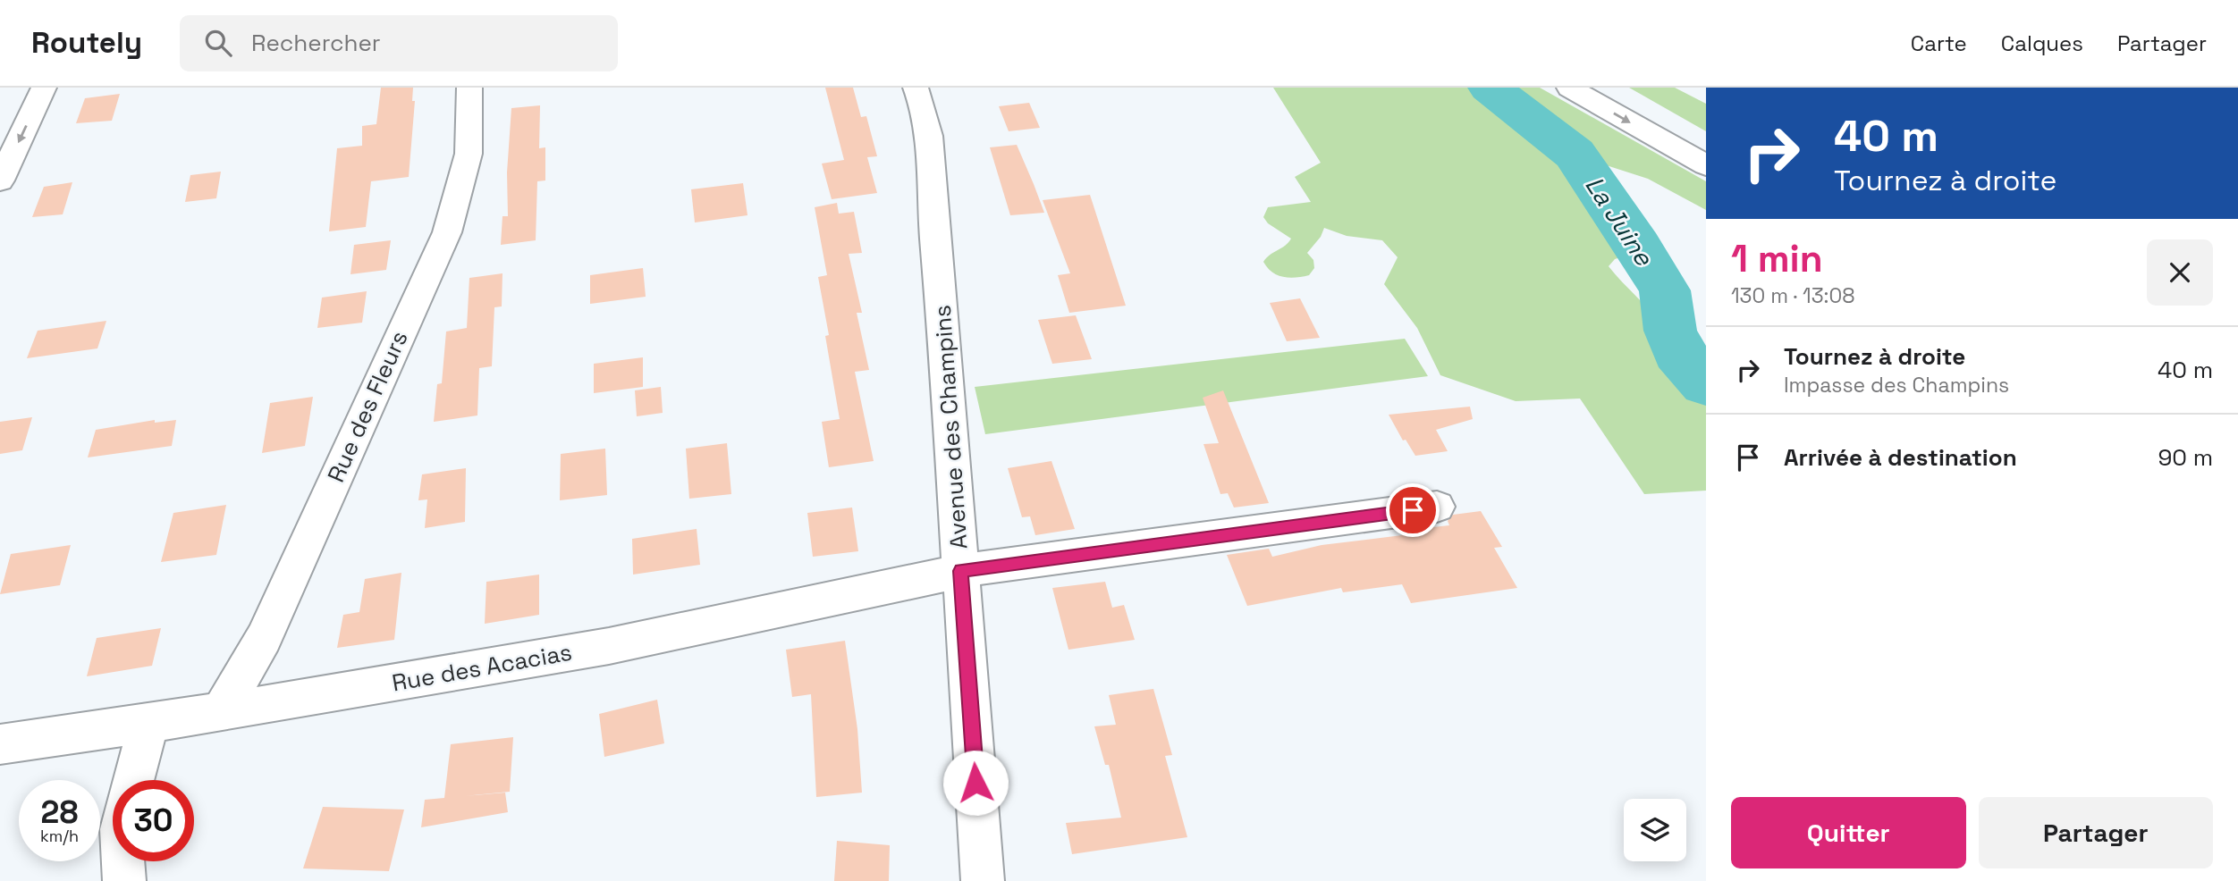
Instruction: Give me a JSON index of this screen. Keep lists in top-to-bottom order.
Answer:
{
  "streets": {
    "street": ["Rue des Fleurs", "Avenue des Champins", "Rue des Acacias"]
  },
  "crossings": [
    ["Rue des Fleurs", "Rue des Acacias"],
    ["Avenue des Champins", "Rue des Acacias"]
  ],
  "water": ["La Juine"],
  "page": {
    "header": "Routely",
    "search": "Rechercher",
    "nav": ["Carte", "Calques", "Partager"],
    "turn": ["40 m", "Tournez à droite"],
    "heading": ["1 min", "130 m · 13:08"],
    "list": [
      {
        "name": "Tournez à droite",
        "note": "Impasse des Champins",
        "value": "40 m"
      },
      {
        "name": "Arrivée à destination",
        "value": "90 m"
      }
    ],
    "speed": "28 km/h",
    "limit": "30",
    "buttons": ["Quitter", "Partager"]
  }
}
